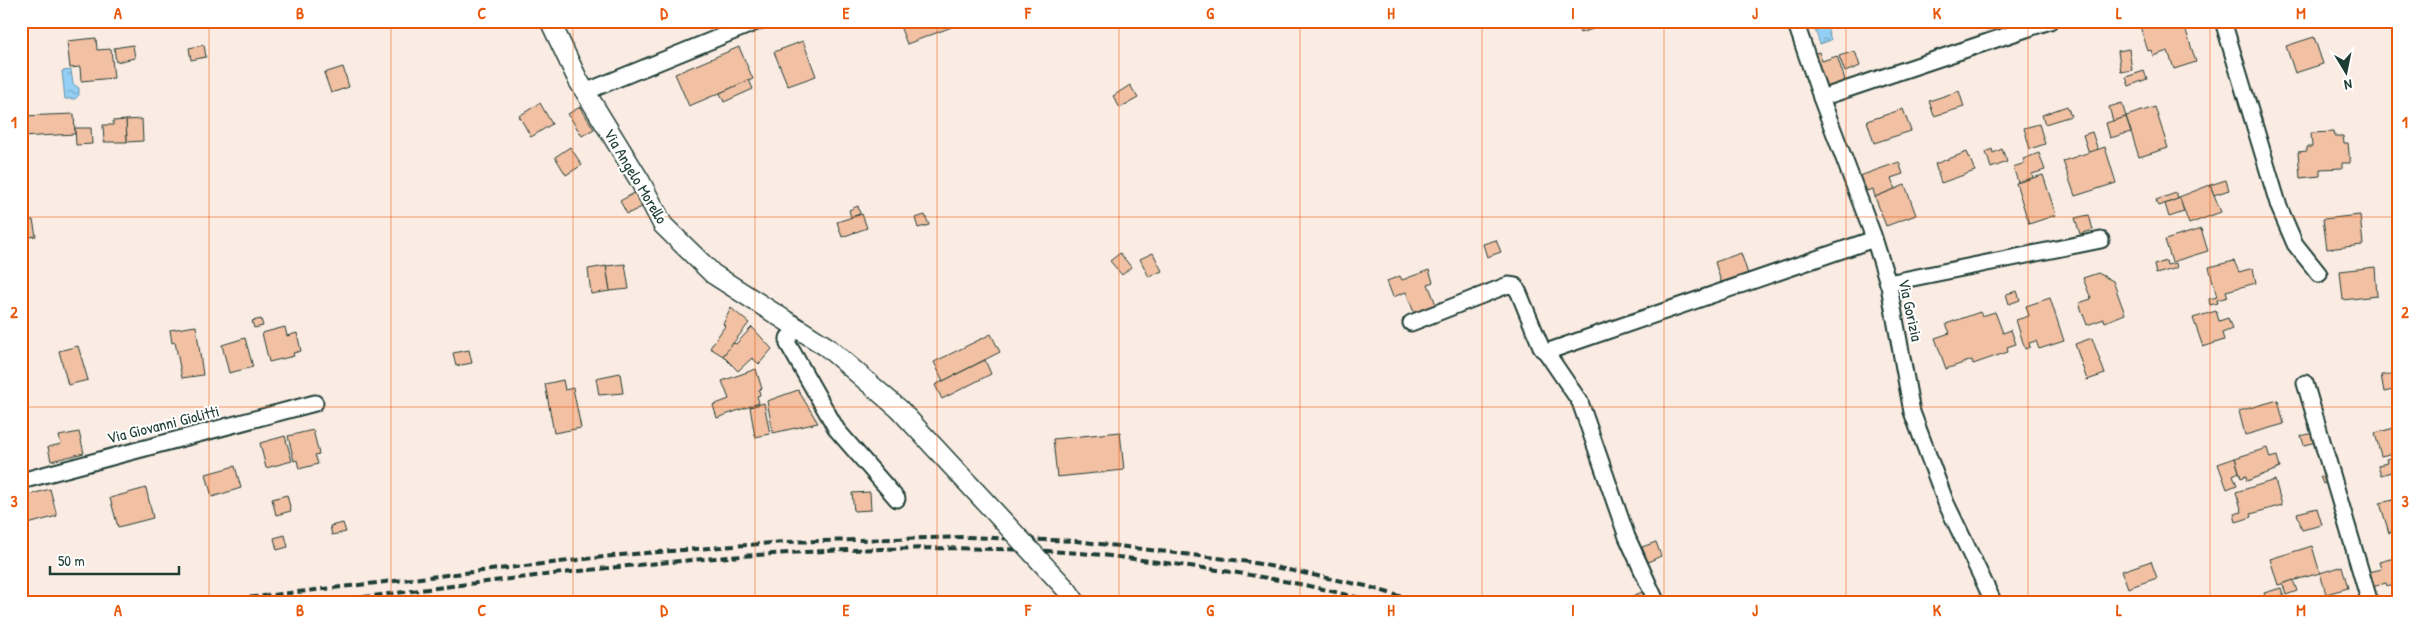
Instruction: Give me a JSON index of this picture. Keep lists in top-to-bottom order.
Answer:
{
  "streets": {
    "street": ["Via Angelo Morello", "Via Gorizia", "Via Giovanni Giolitti"]
  },
  "scale_bar": "50 m",
  "north": "bottom",
  "grid": {
    "columns": [
      "A",
      "B",
      "C",
      "D",
      "E",
      "F",
      "G",
      "H",
      "I",
      "J",
      "K",
      "L",
      "M"
    ],
    "rows": ["1", "2", "3"]
  }
}
